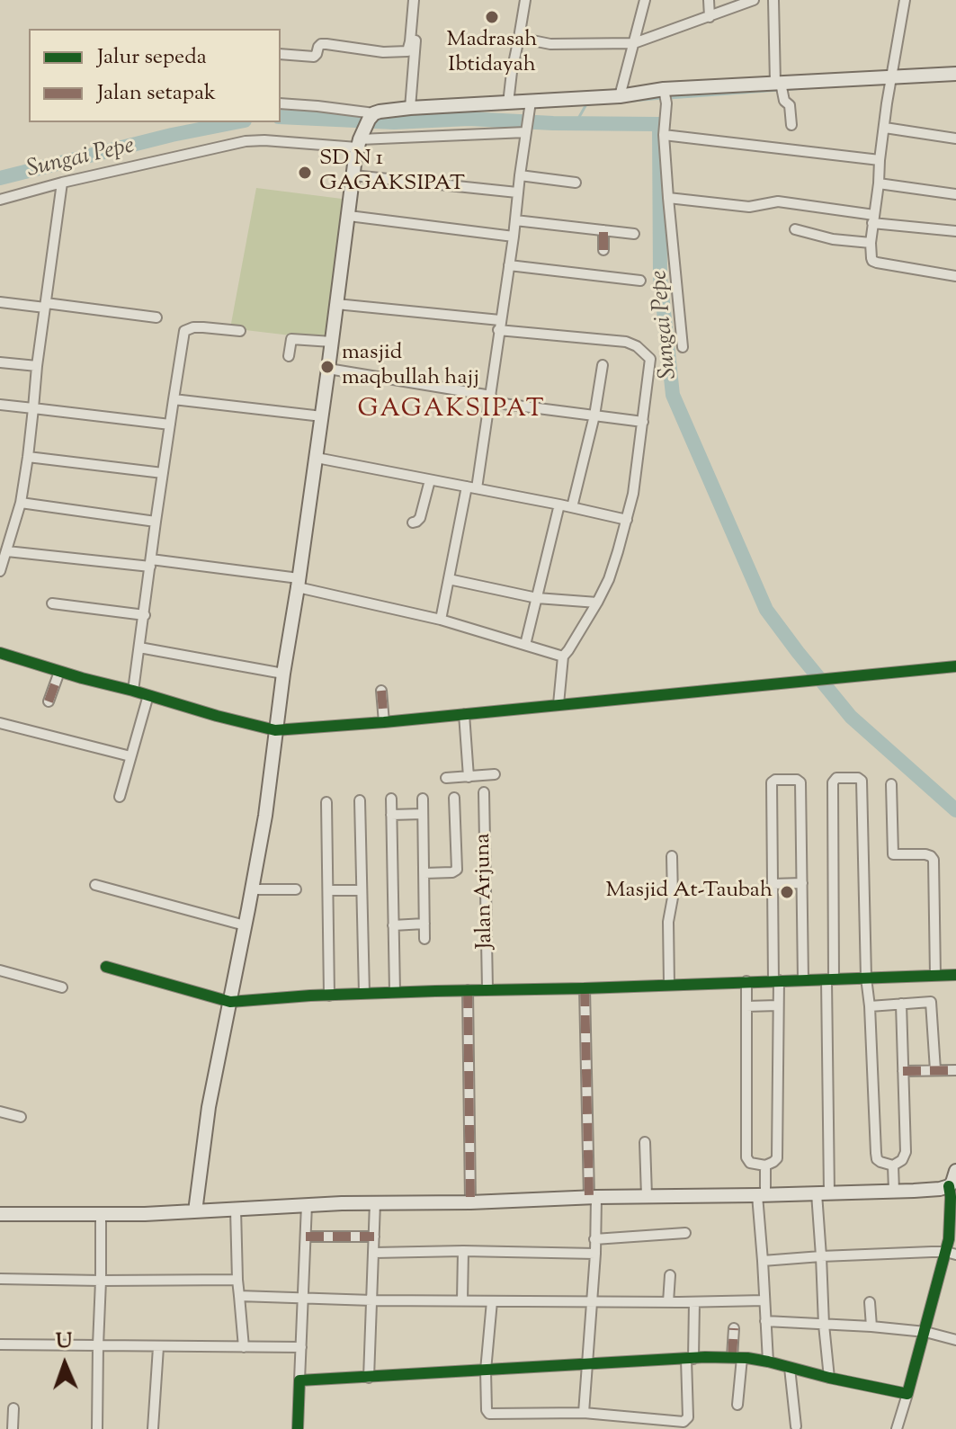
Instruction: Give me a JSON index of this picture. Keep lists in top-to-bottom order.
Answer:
{
  "streets": {
    "street": ["Jalan Arjuna"]
  },
  "districts": ["GAGAKSIPAT"],
  "water": ["Sungai Pepe"],
  "places": [
    "Madrasah Ibtidayah",
    "SD N 1 GAGAKSIPAT",
    "masjid maqbullah hajj",
    "Masjid At-Taubah"
  ],
  "legend": ["Jalur sepeda", "Jalan setapak"],
  "north": "top"
}
